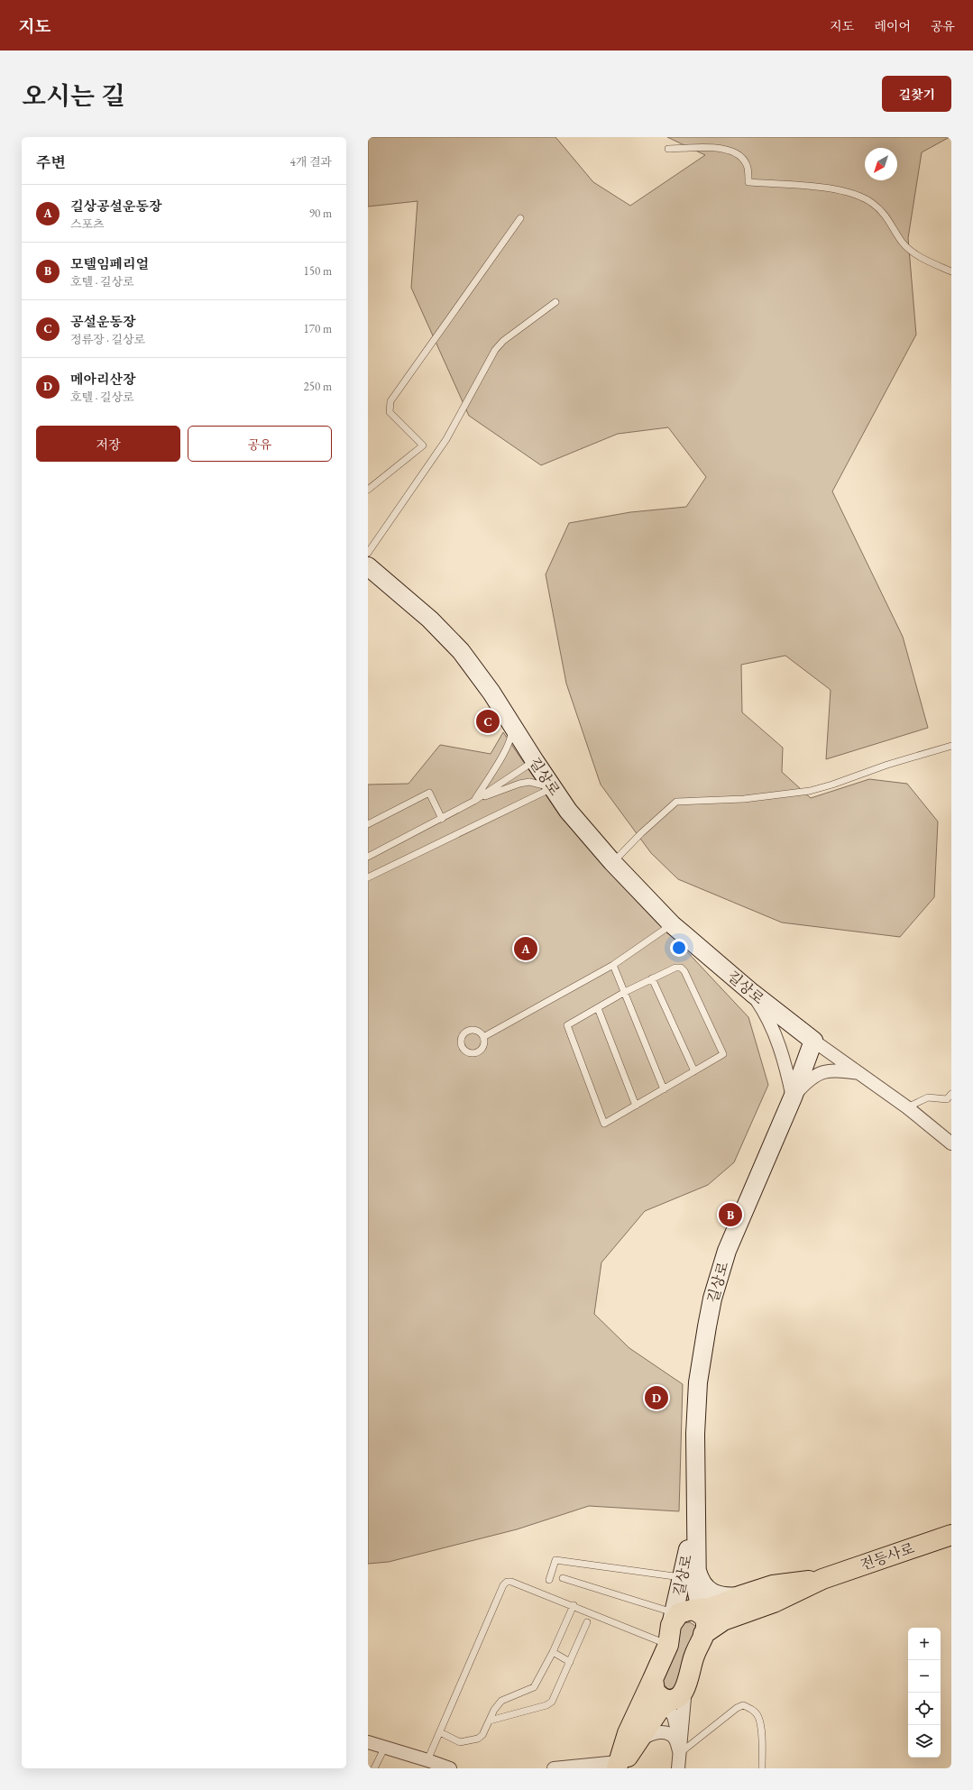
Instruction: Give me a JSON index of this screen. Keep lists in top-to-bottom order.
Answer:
{
  "streets": {
    "main road": ["전등사로"],
    "street": ["길상로"]
  },
  "crossings": [
    ["길상로", "전등사로"]
  ],
  "north": "bottom left",
  "page": {
    "header": "지도",
    "nav": ["지도", "레이어", "공유"],
    "title": "오시는 길",
    "buttons": [
      "길찾기",
      ["저장", "공유"]
    ],
    "heading": ["주변", "4개 결과"],
    "list": [
      {
        "mark": "A",
        "name": "길상공설운동장",
        "note": "스포츠",
        "value": "90 m"
      },
      {
        "mark": "B",
        "name": "모텔임페리얼",
        "note": "호텔 · 길상로",
        "value": "150 m"
      },
      {
        "mark": "C",
        "name": "공설운동장",
        "note": "정류장 · 길상로",
        "value": "170 m"
      },
      {
        "mark": "D",
        "name": "메아리산장",
        "note": "호텔 · 길상로",
        "value": "250 m"
      }
    ],
    "pins": [
      "C",
      "A",
      "B",
      "D"
    ],
    "map_buttons": ["+", "−"]
  }
}
